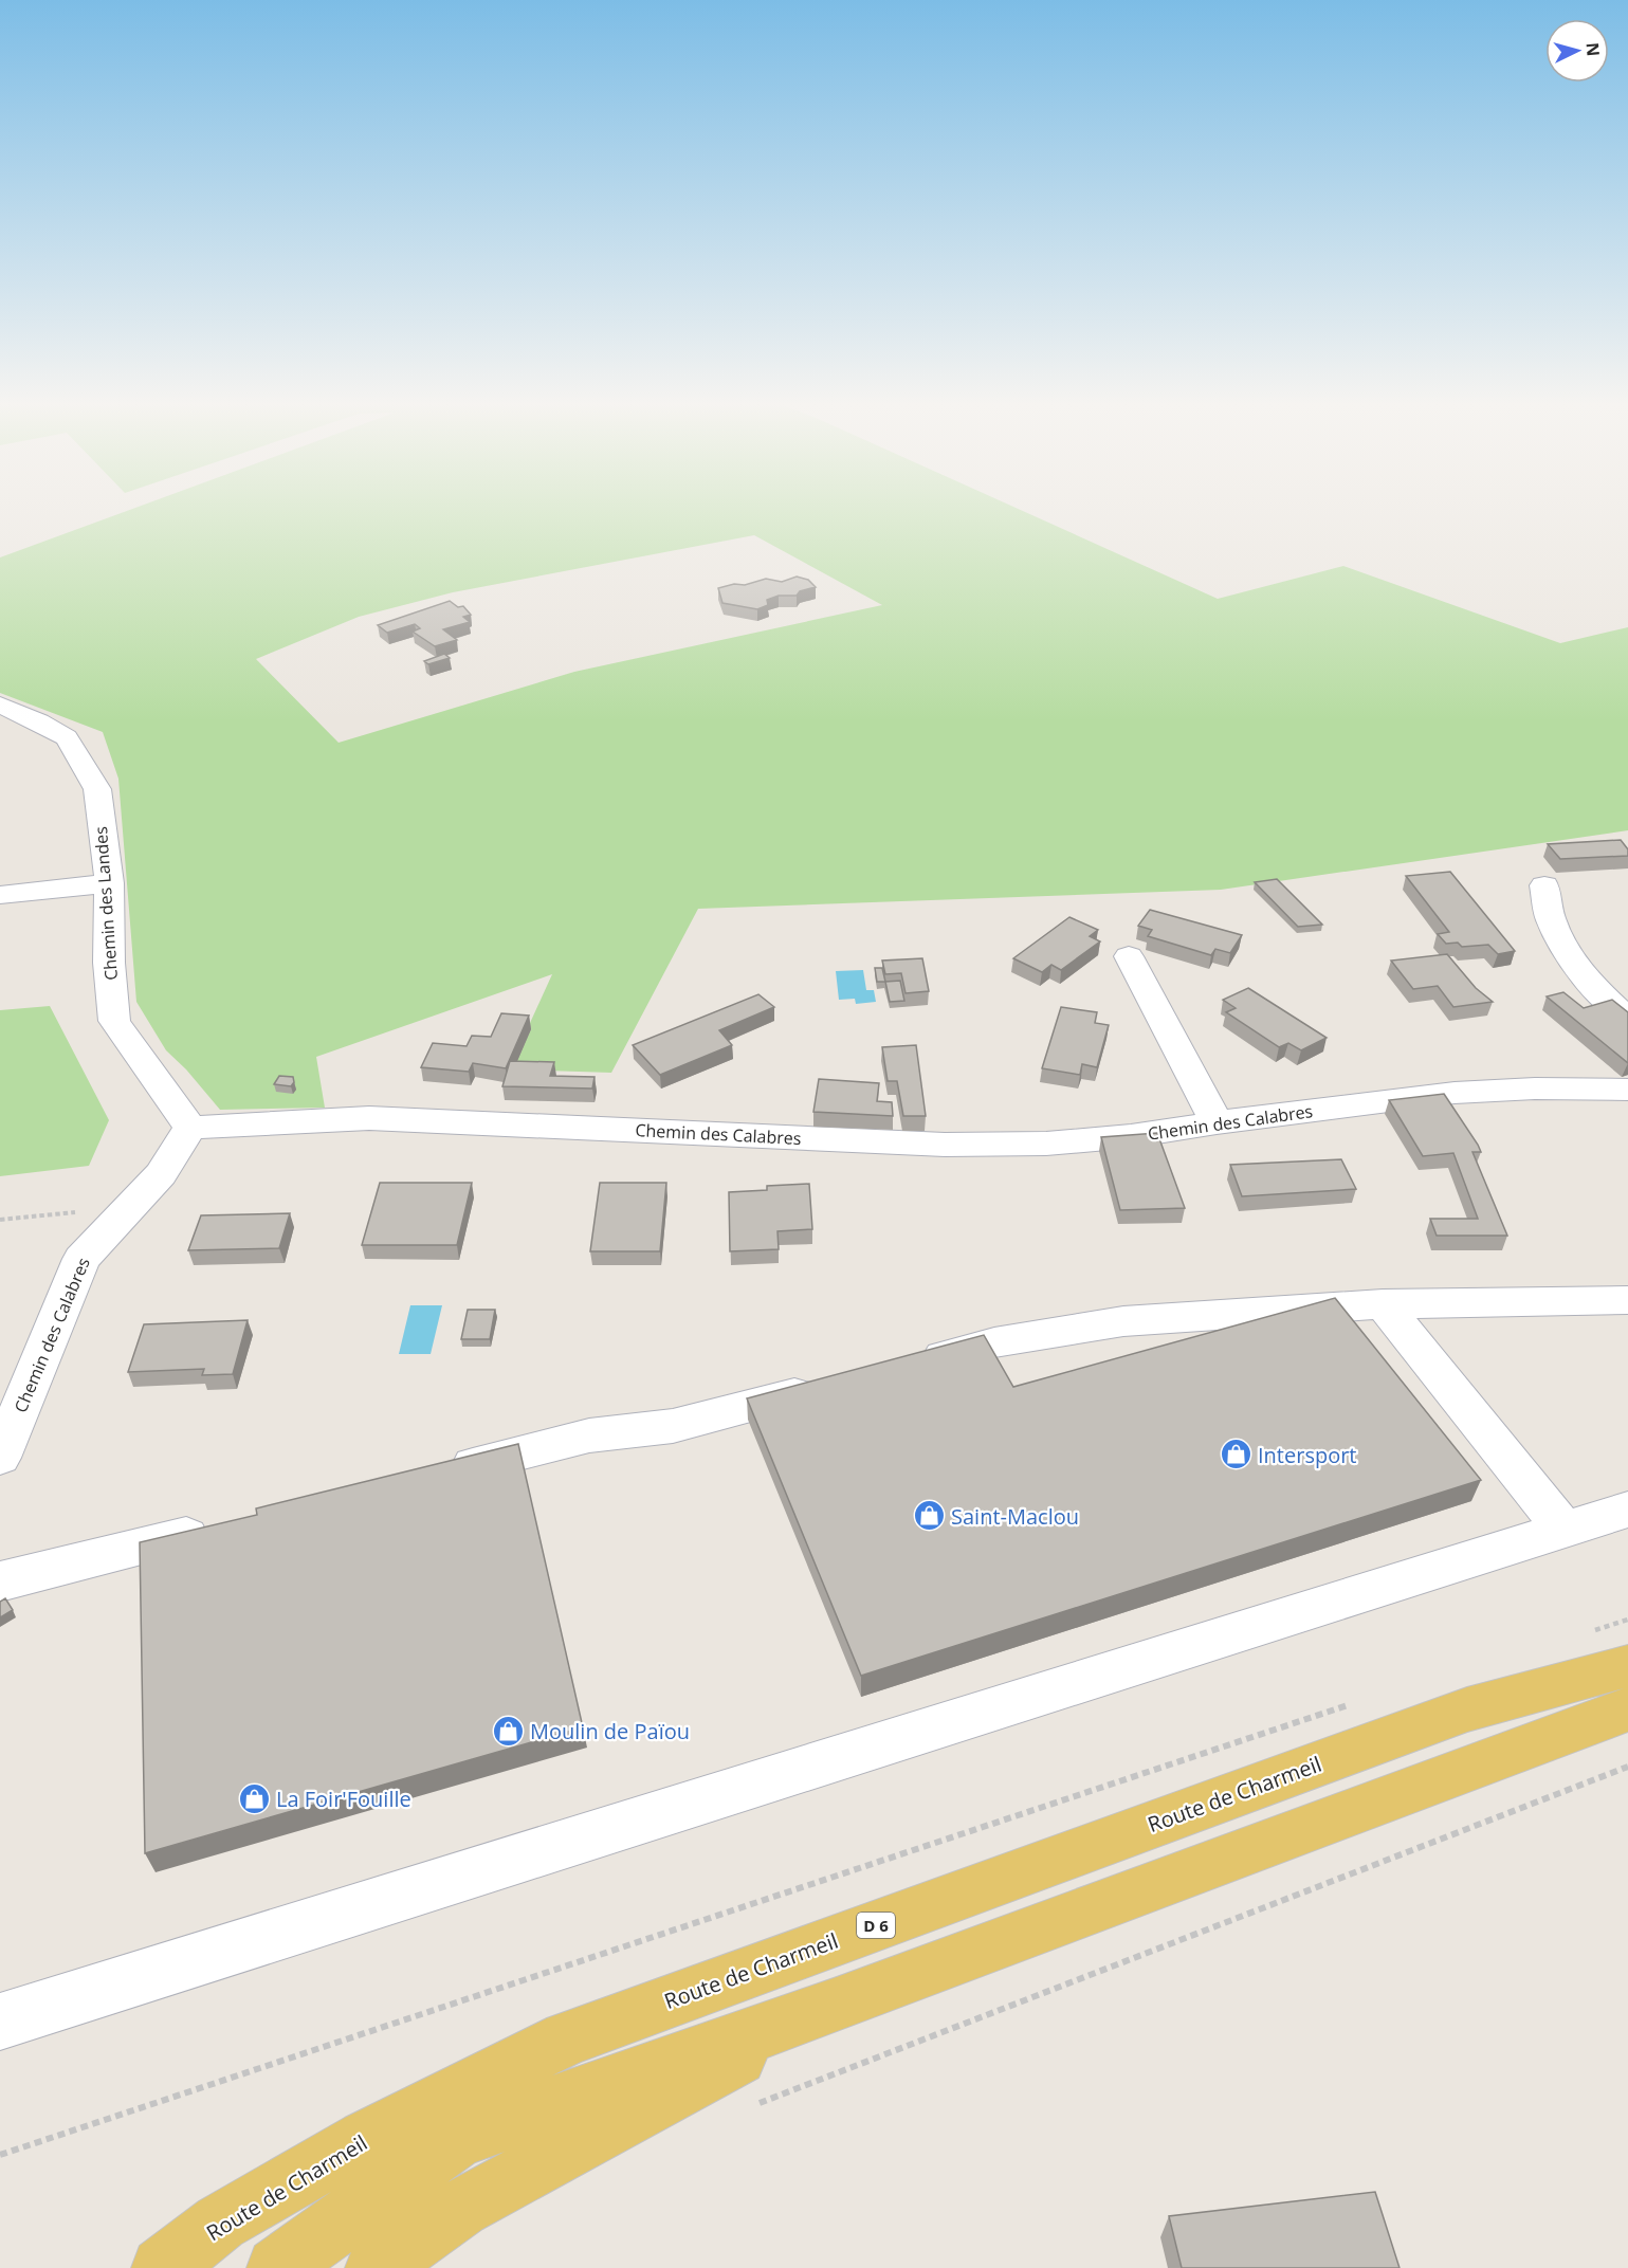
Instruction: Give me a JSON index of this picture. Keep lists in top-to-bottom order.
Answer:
{
  "streets": {
    "main road": ["Route de Charmeil", "D 6"],
    "street": ["Chemin des Landes", "Chemin des Calabres"]
  },
  "crossings": [
    ["Chemin des Landes", "Chemin des Calabres"]
  ],
  "places": {
    "shop": [
      "Intersport",
      "Saint-Maclou",
      "Moulin de Païou",
      "La Foir'Fouille"
    ]
  },
  "north": "right"
}
